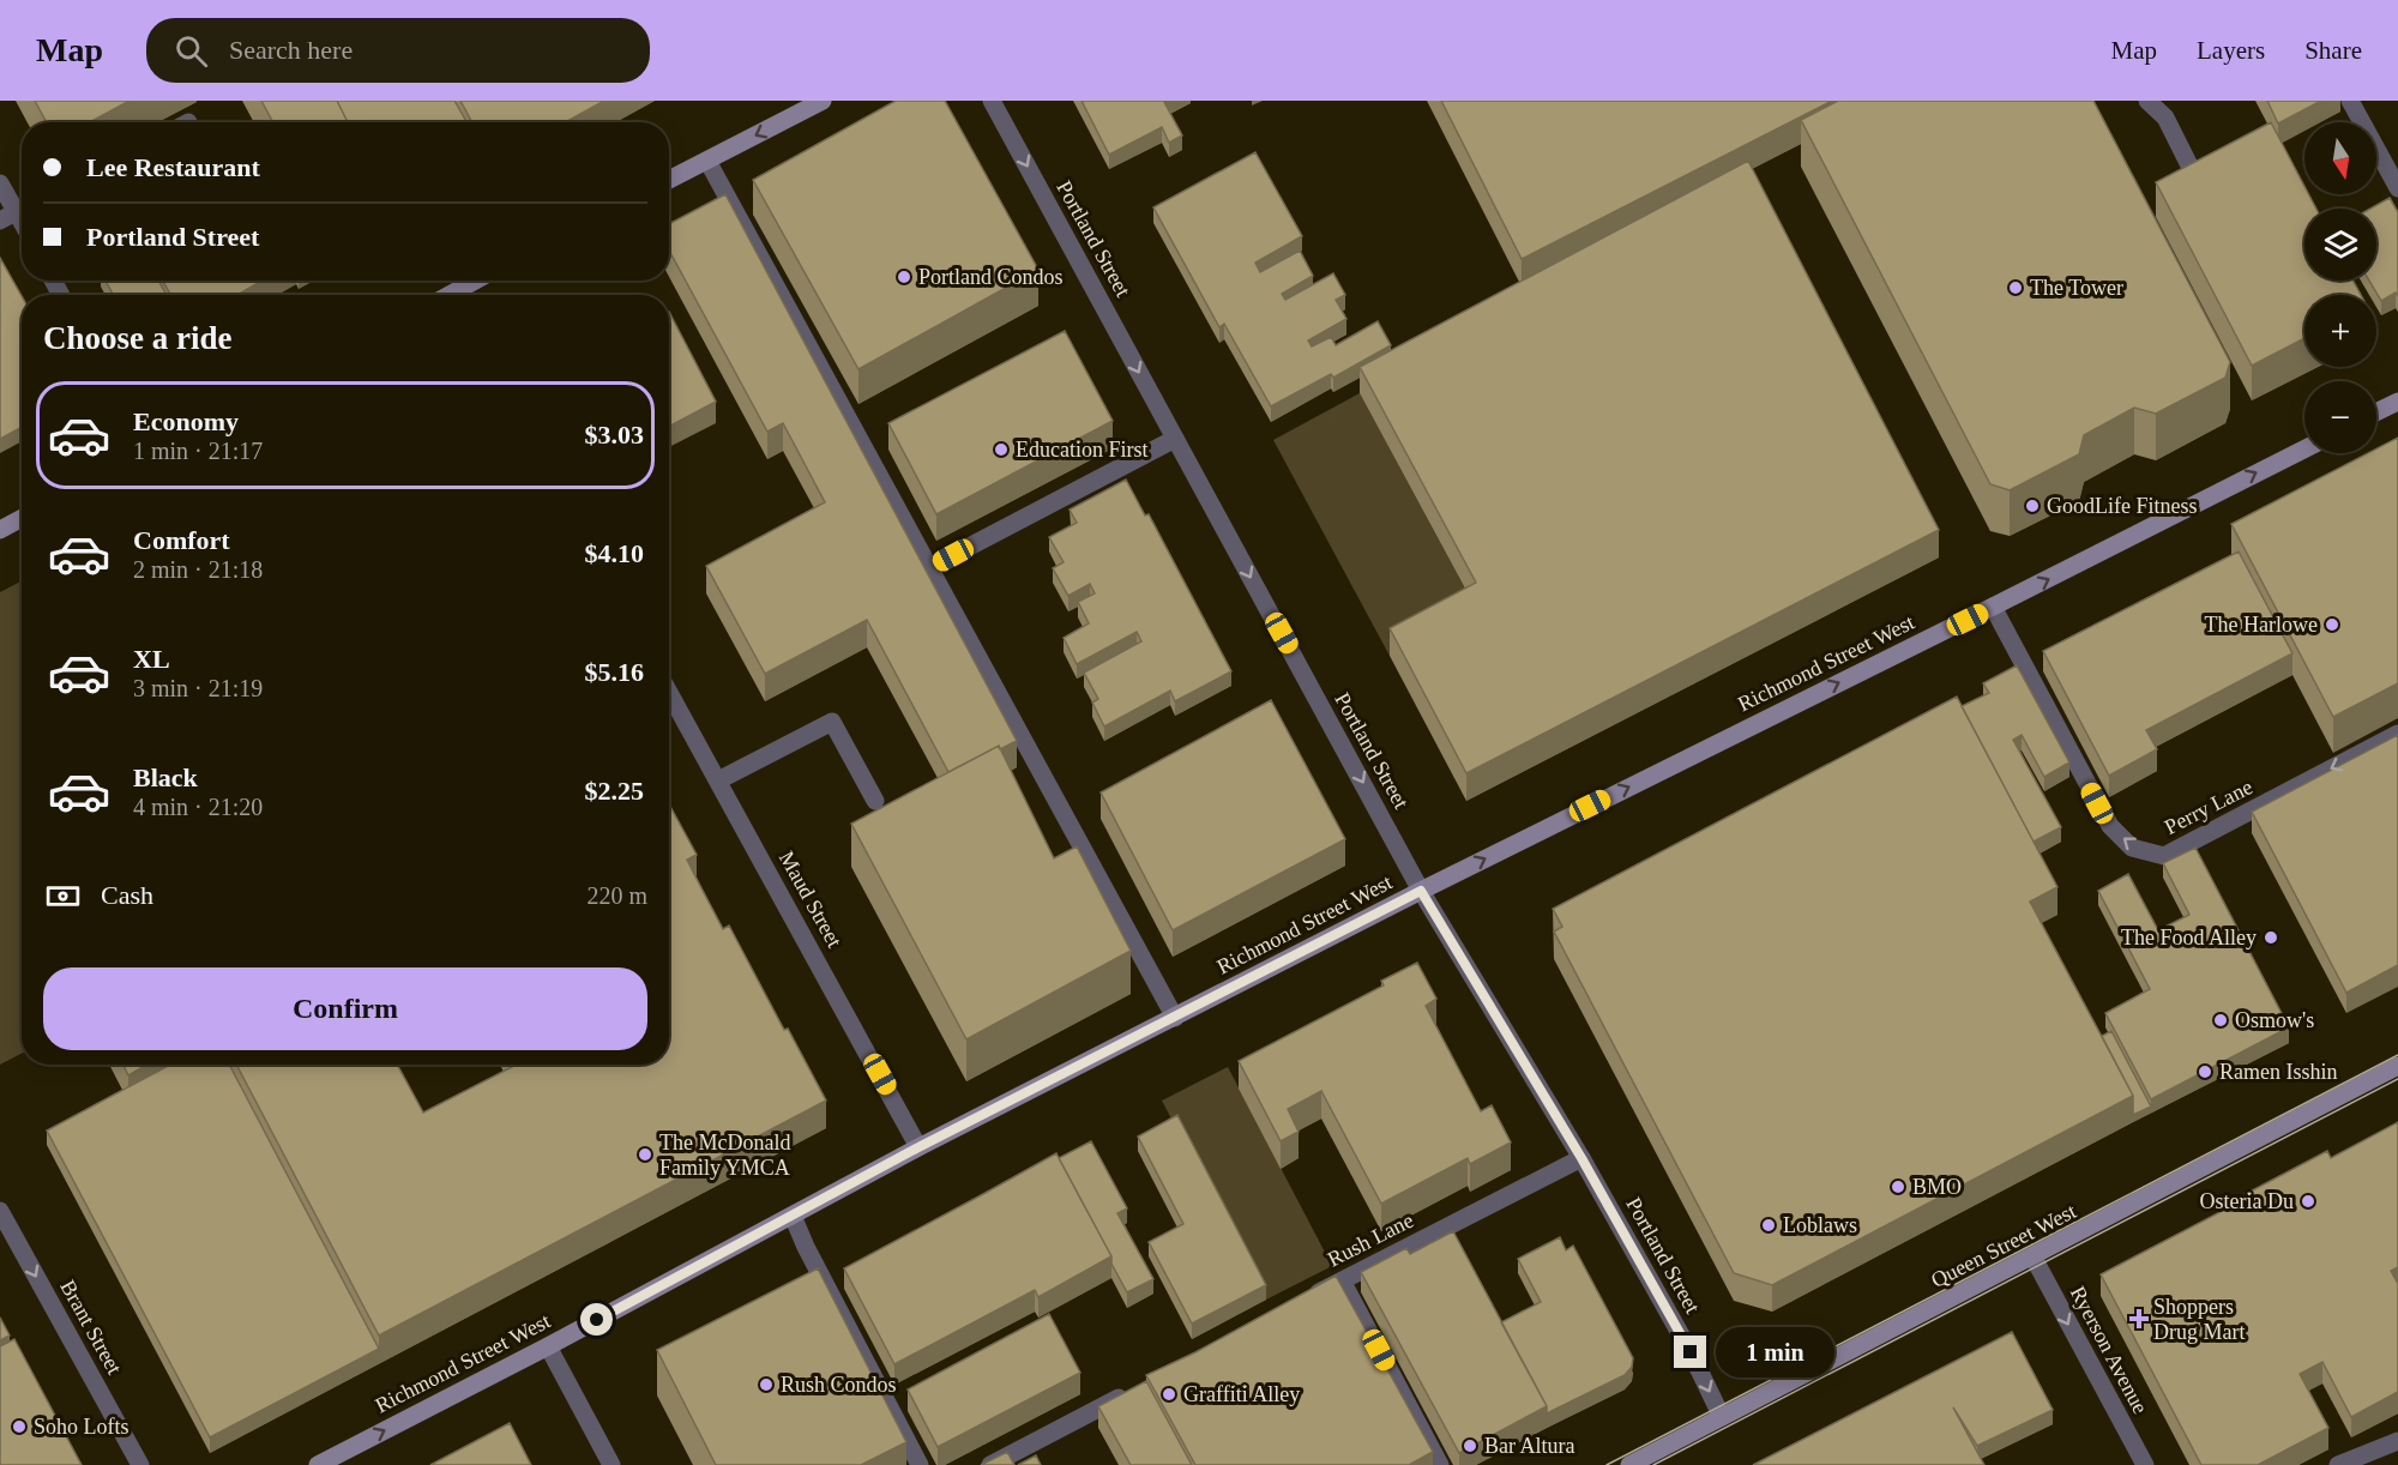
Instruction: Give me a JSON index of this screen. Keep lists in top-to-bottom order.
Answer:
{
  "streets": {
    "main road": ["Richmond Street West", "Queen Street West"],
    "street": [
      "Portland Street",
      "Perry Lane",
      "Maud Street",
      "Rush Lane",
      "Brant Street",
      "Ryerson Avenue"
    ]
  },
  "crossings": [
    ["Portland Street", "Richmond Street West"],
    ["Portland Street", "Rush Lane"],
    ["Portland Street", "Queen Street West"],
    ["Richmond Street West", "Perry Lane"],
    ["Richmond Street West", "Maud Street"],
    ["Queen Street West", "Ryerson Avenue"]
  ],
  "one_way": [
    "Portland Street",
    "Richmond Street West",
    "Brant Street",
    "Ryerson Avenue"
  ],
  "places": {
    "other": [
      "Portland Condos",
      "The Tower",
      "Education First",
      "GoodLife Fitness",
      "The Harlowe",
      "The Food Alley",
      "Osmow's",
      "Ramen Isshin",
      "The McDonald Family YMCA",
      "BMO",
      "Osteria Du",
      "Loblaws",
      "Rush Condos",
      "Graffiti Alley",
      "Soho Lofts",
      "Bar Altura"
    ],
    "health": ["Shoppers Drug Mart"]
  },
  "north": "bottom",
  "page": {
    "header": "Map",
    "search": "Search here",
    "nav": ["Map", "Layers", "Share"],
    "map_buttons": ["+", "−"],
    "banner": ["Lee Restaurant", "Portland Street"],
    "heading": "Choose a ride",
    "list": [
      {
        "name": "Economy",
        "note": "1 min · 21:17",
        "value": "$3.03"
      },
      {
        "name": "Comfort",
        "note": "2 min · 21:18",
        "value": "$4.10"
      },
      {
        "name": "XL",
        "note": "3 min · 21:19",
        "value": "$5.16"
      },
      {
        "name": "Black",
        "note": "4 min · 21:20",
        "value": "$2.25"
      }
    ],
    "pay": ["Cash", "220 m"],
    "buttons": "Confirm",
    "bubble": "1 min"
  }
}
